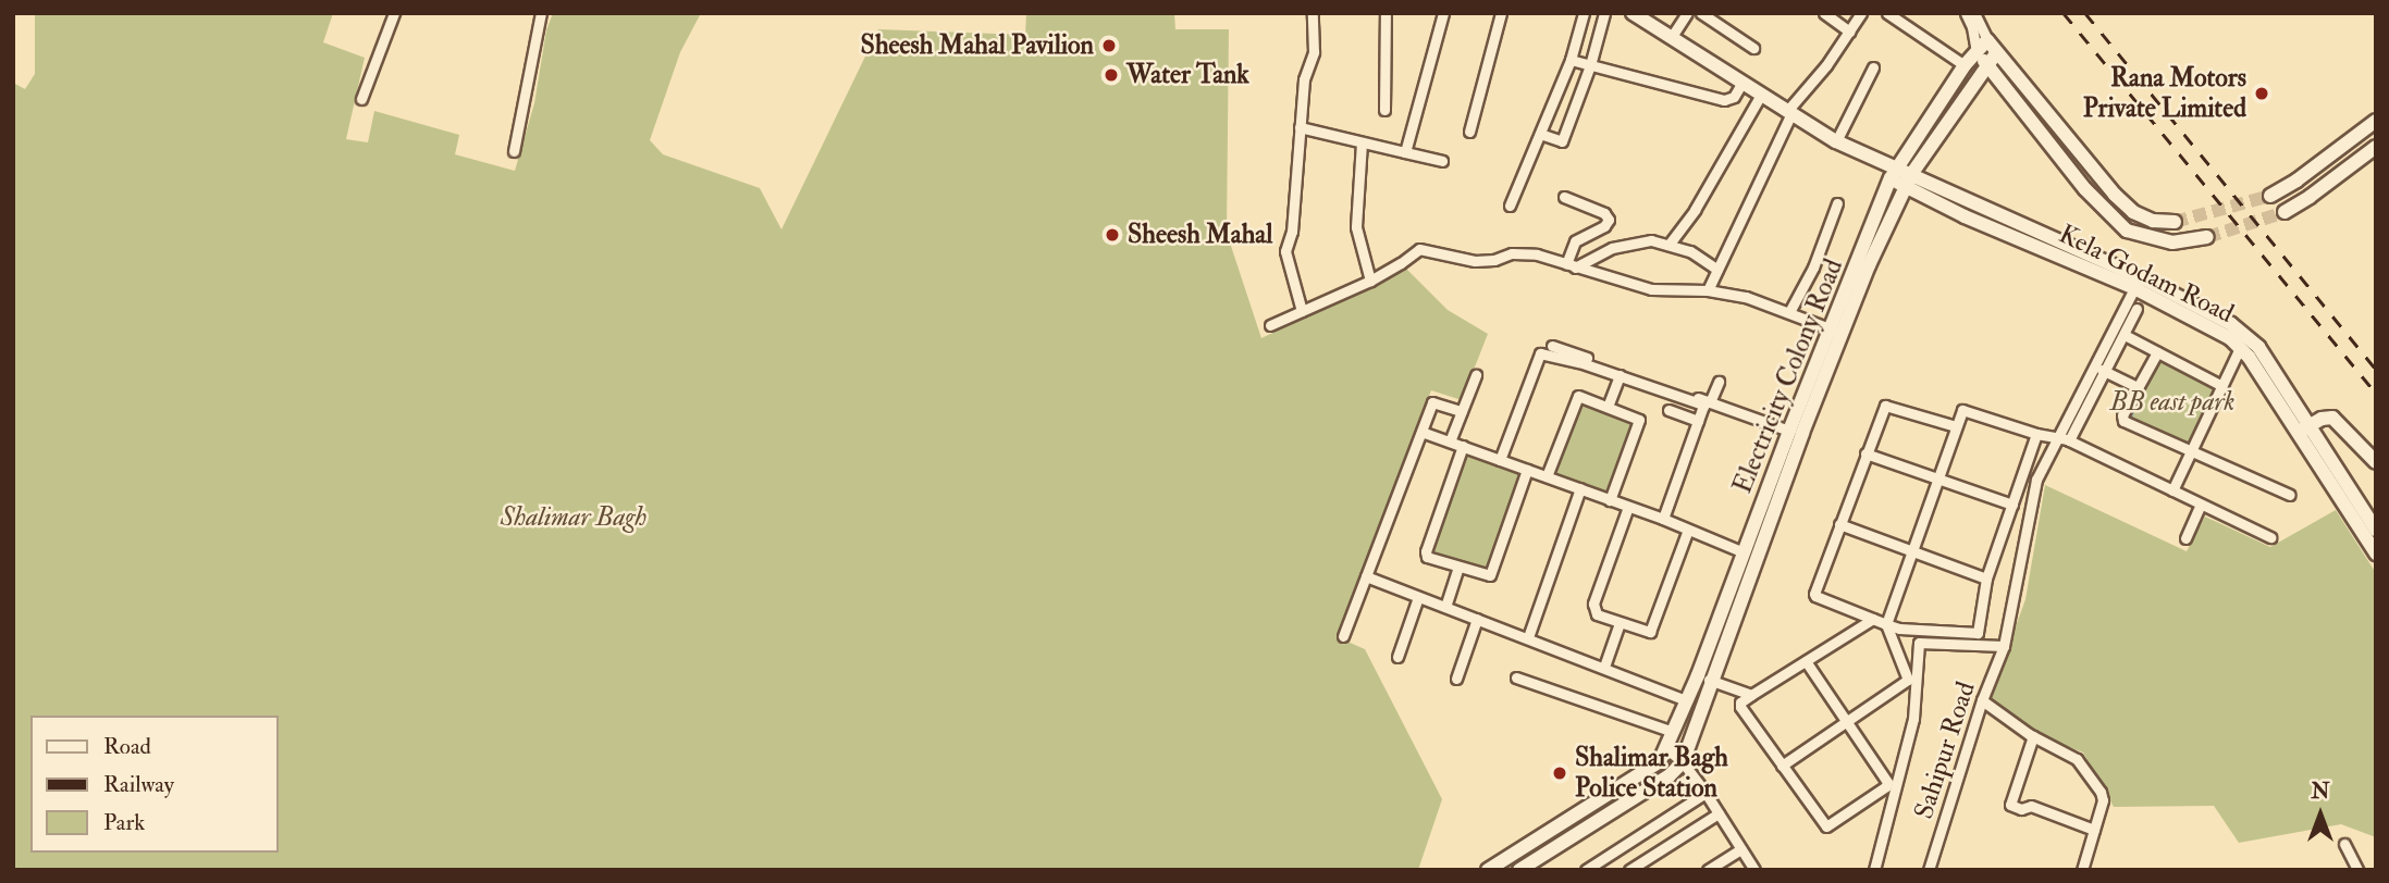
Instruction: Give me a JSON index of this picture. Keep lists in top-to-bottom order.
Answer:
{
  "streets": {
    "street": ["Kela Godam Road", "Electricity Colony Road", "Sahipur Road"]
  },
  "crossings": [
    ["Kela Godam Road", "Electricity Colony Road"],
    ["Kela Godam Road", "Sahipur Road"]
  ],
  "parks": ["BB east park", "Shalimar Bagh"],
  "places": [
    "Sheesh Mahal Pavilion",
    "Water Tank",
    "Rana Motors Private Limited",
    "Sheesh Mahal",
    "Shalimar Bagh Police Station"
  ],
  "legend": ["Road", "Railway", "Park"],
  "north": "top"
}
